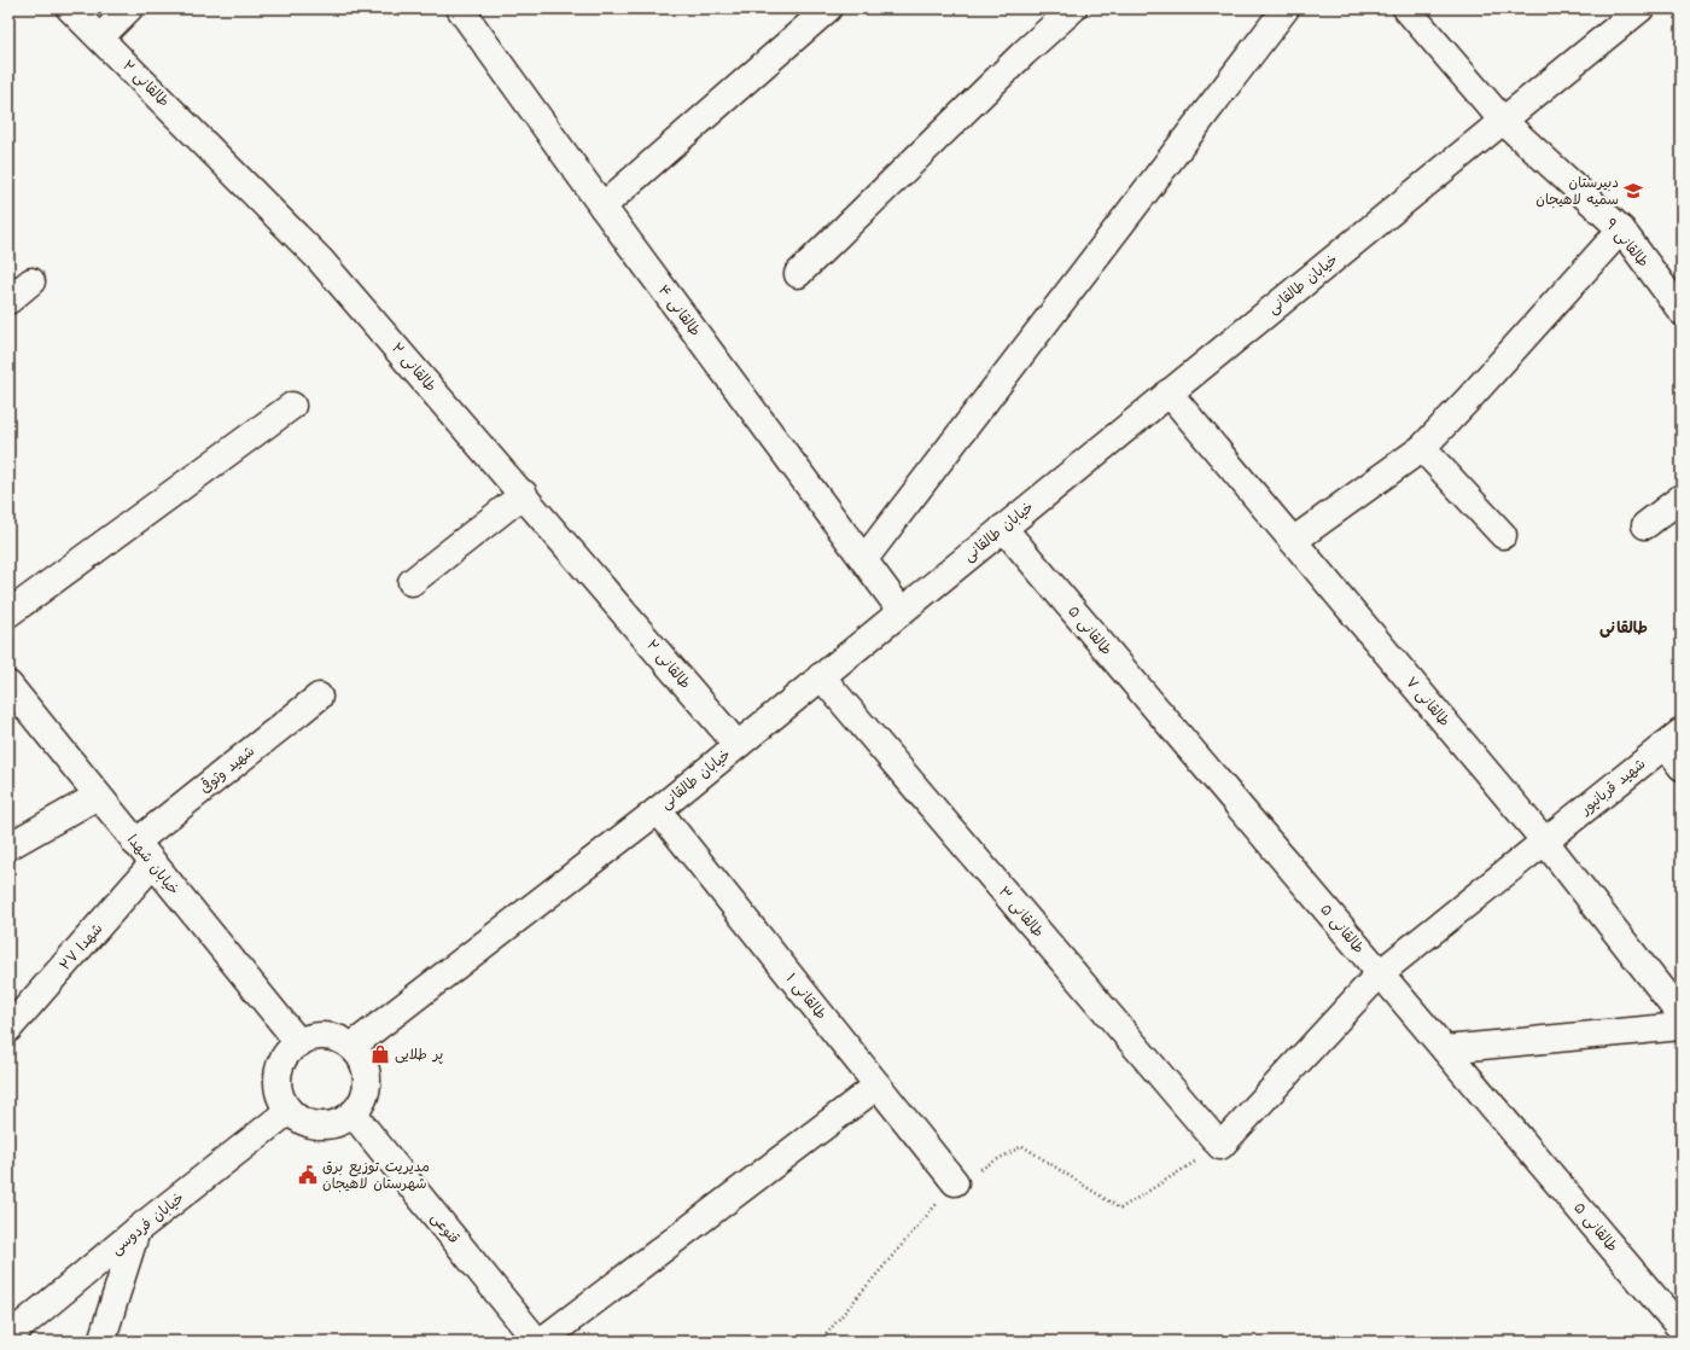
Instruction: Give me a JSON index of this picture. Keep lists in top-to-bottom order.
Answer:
{
  "streets": {
    "street": [
      "طالقانی ۲",
      "طالقانی ۹",
      "خیابان طالقانی",
      "طالقانی ۴",
      "طالقانی ۵",
      "طالقانی ۷",
      "شهید وثوقی",
      "شهید قربانپور",
      "خیابان شهدا",
      "طالقانی ۳",
      "۲۷ شهدا",
      "طالقانی ۱",
      "خیابان فردوسی",
      "قنوعی"
    ]
  },
  "crossings": [
    ["طالقانی ۲", "خیابان طالقانی"],
    ["طالقانی ۹", "خیابان طالقانی"],
    ["خیابان طالقانی", "طالقانی ۴"],
    ["خیابان طالقانی", "طالقانی ۵"],
    ["خیابان طالقانی", "طالقانی ۷"],
    ["خیابان طالقانی", "خیابان شهدا"],
    ["خیابان طالقانی", "طالقانی ۳"],
    ["خیابان طالقانی", "طالقانی ۱"],
    ["خیابان طالقانی", "خیابان فردوسی"],
    ["خیابان طالقانی", "قنوعی"],
    ["طالقانی ۵", "شهید قربانپور"],
    ["طالقانی ۷", "شهید قربانپور"],
    ["شهید وثوقی", "خیابان شهدا"],
    ["شهید قربانپور", "طالقانی ۳"],
    ["خیابان شهدا", "۲۷ شهدا"],
    ["خیابان شهدا", "خیابان فردوسی"],
    ["خیابان شهدا", "قنوعی"],
    ["خیابان فردوسی", "قنوعی"]
  ],
  "districts": ["طالقانی"],
  "places": {
    "school or university": ["دبیرستان سمیه لاهیجان"],
    "shop": ["پر طلایی"],
    "public building": ["مدیریت توزیع برق شهرستان لاهیجان"]
  }
}
